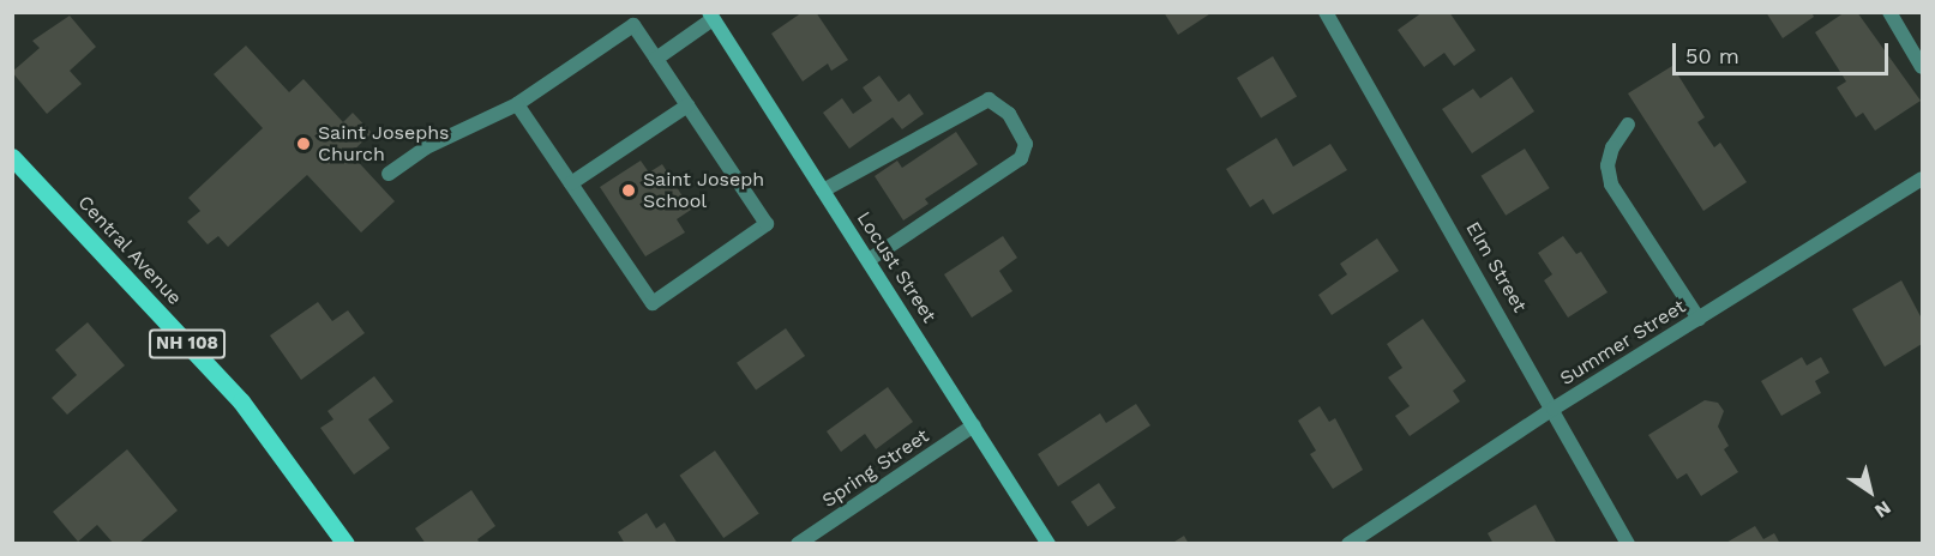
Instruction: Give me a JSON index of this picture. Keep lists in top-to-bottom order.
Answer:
{
  "streets": {
    "main road": ["Central Avenue", "NH 108"],
    "street": [
      "Locust Street",
      "Elm Street",
      "Summer Street",
      "Spring Street"
    ]
  },
  "crossings": [
    ["Locust Street", "Spring Street"],
    ["Elm Street", "Summer Street"]
  ],
  "places": ["Saint Josephs Church", "Saint Joseph School"],
  "scale_bar": "50 m",
  "north": "bottom right"
}
